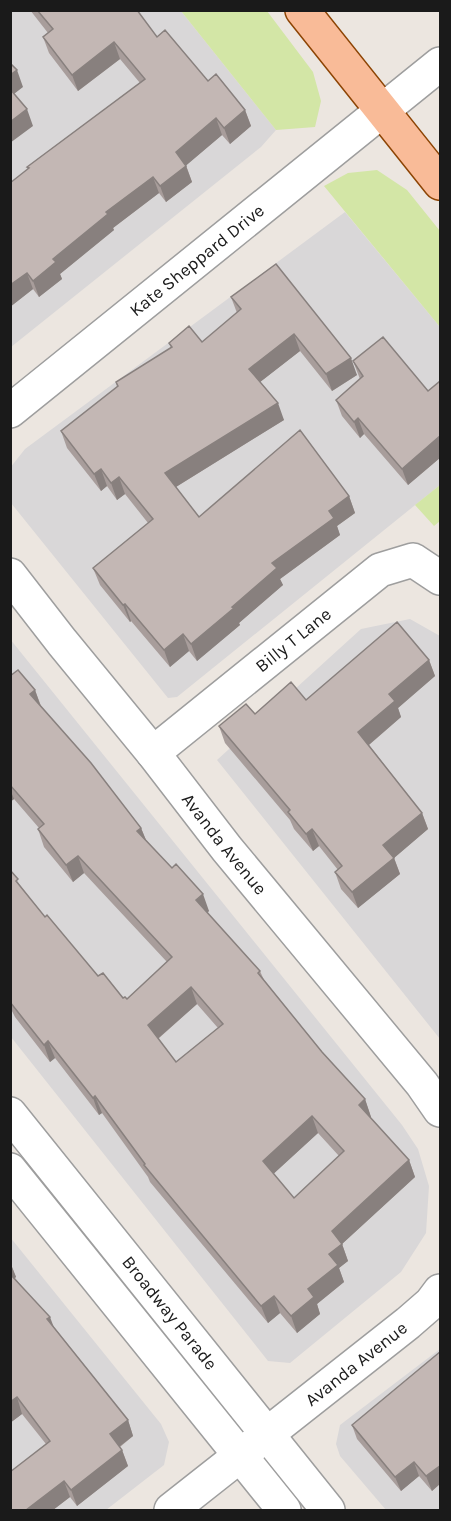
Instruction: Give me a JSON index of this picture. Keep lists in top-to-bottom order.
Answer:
{
  "streets": {
    "street": [
      "Kate Sheppard Drive",
      "Billy T Lane",
      "Avanda Avenue",
      "Broadway Parade"
    ]
  },
  "crossings": [
    ["Billy T Lane", "Avanda Avenue"],
    ["Avanda Avenue", "Broadway Parade"]
  ]
}
